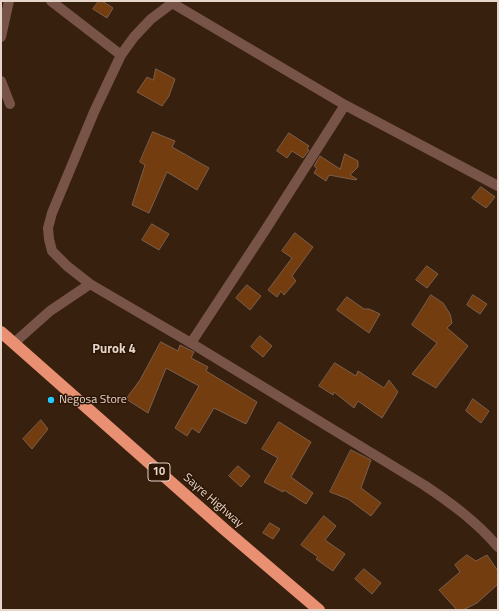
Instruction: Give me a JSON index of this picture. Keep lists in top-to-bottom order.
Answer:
{
  "streets": {
    "highway": ["10", "Sayre Highway"]
  },
  "districts": ["Purok 4"],
  "places": ["Negosa Store"]
}
